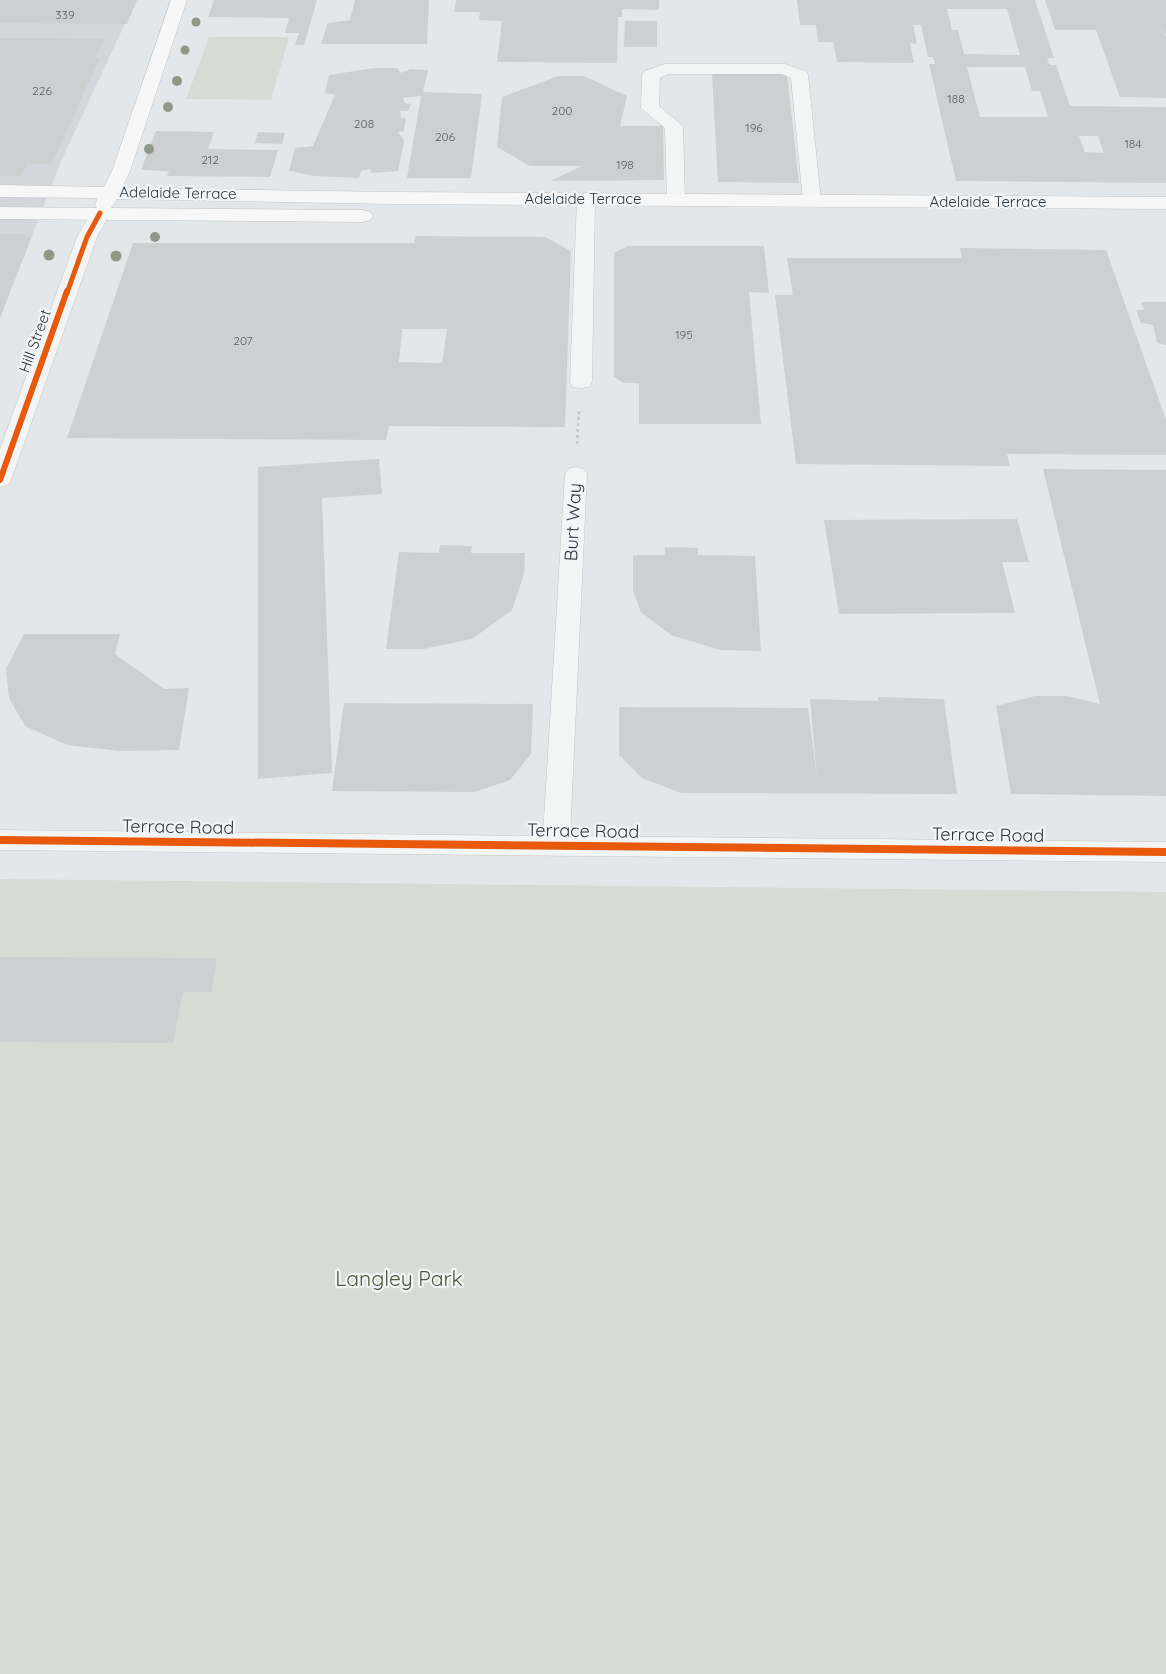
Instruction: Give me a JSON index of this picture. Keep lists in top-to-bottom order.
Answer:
{
  "streets": {
    "main road": ["Adelaide Terrace", "Hill Street"],
    "street": ["Burt Way", "Terrace Road"]
  },
  "crossings": [
    ["Adelaide Terrace", "Hill Street"],
    ["Burt Way", "Terrace Road"]
  ],
  "parks": ["Langley Park"],
  "house_numbers": [
    "339",
    "226",
    "188",
    "200",
    "208",
    "196",
    "206",
    "184",
    "212",
    "198",
    "195",
    "207"
  ]
}
